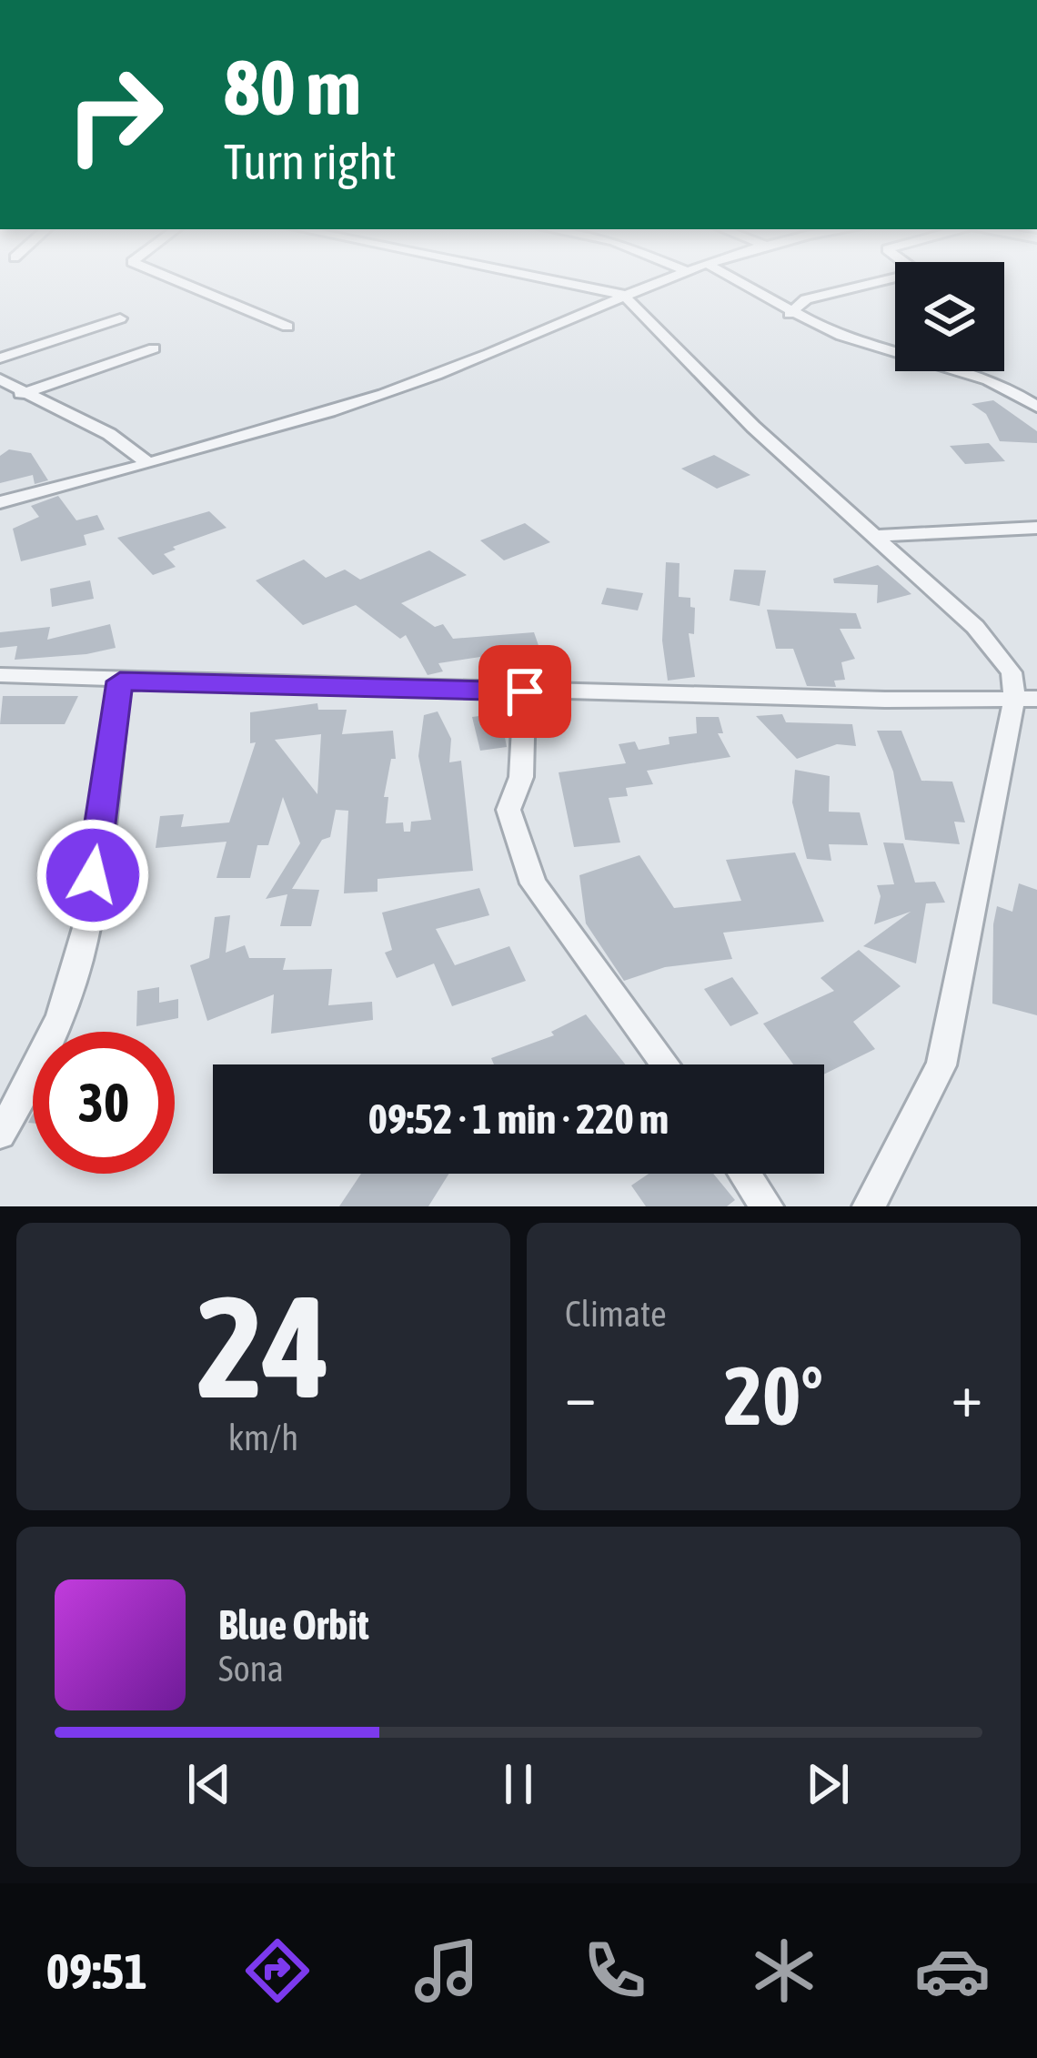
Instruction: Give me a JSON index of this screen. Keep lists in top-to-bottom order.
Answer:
{
  "page": {
    "turn": ["80 m", "Turn right"],
    "limit": "30",
    "trip": "09:52 · 1 min · 220 m",
    "tile": [
      ["24", "km/h"],
      "Climate"
    ],
    "heat": ["−", "20°", "+"],
    "song": ["Blue Orbit", "Sona"],
    "tabs": "09:51"
  }
}
